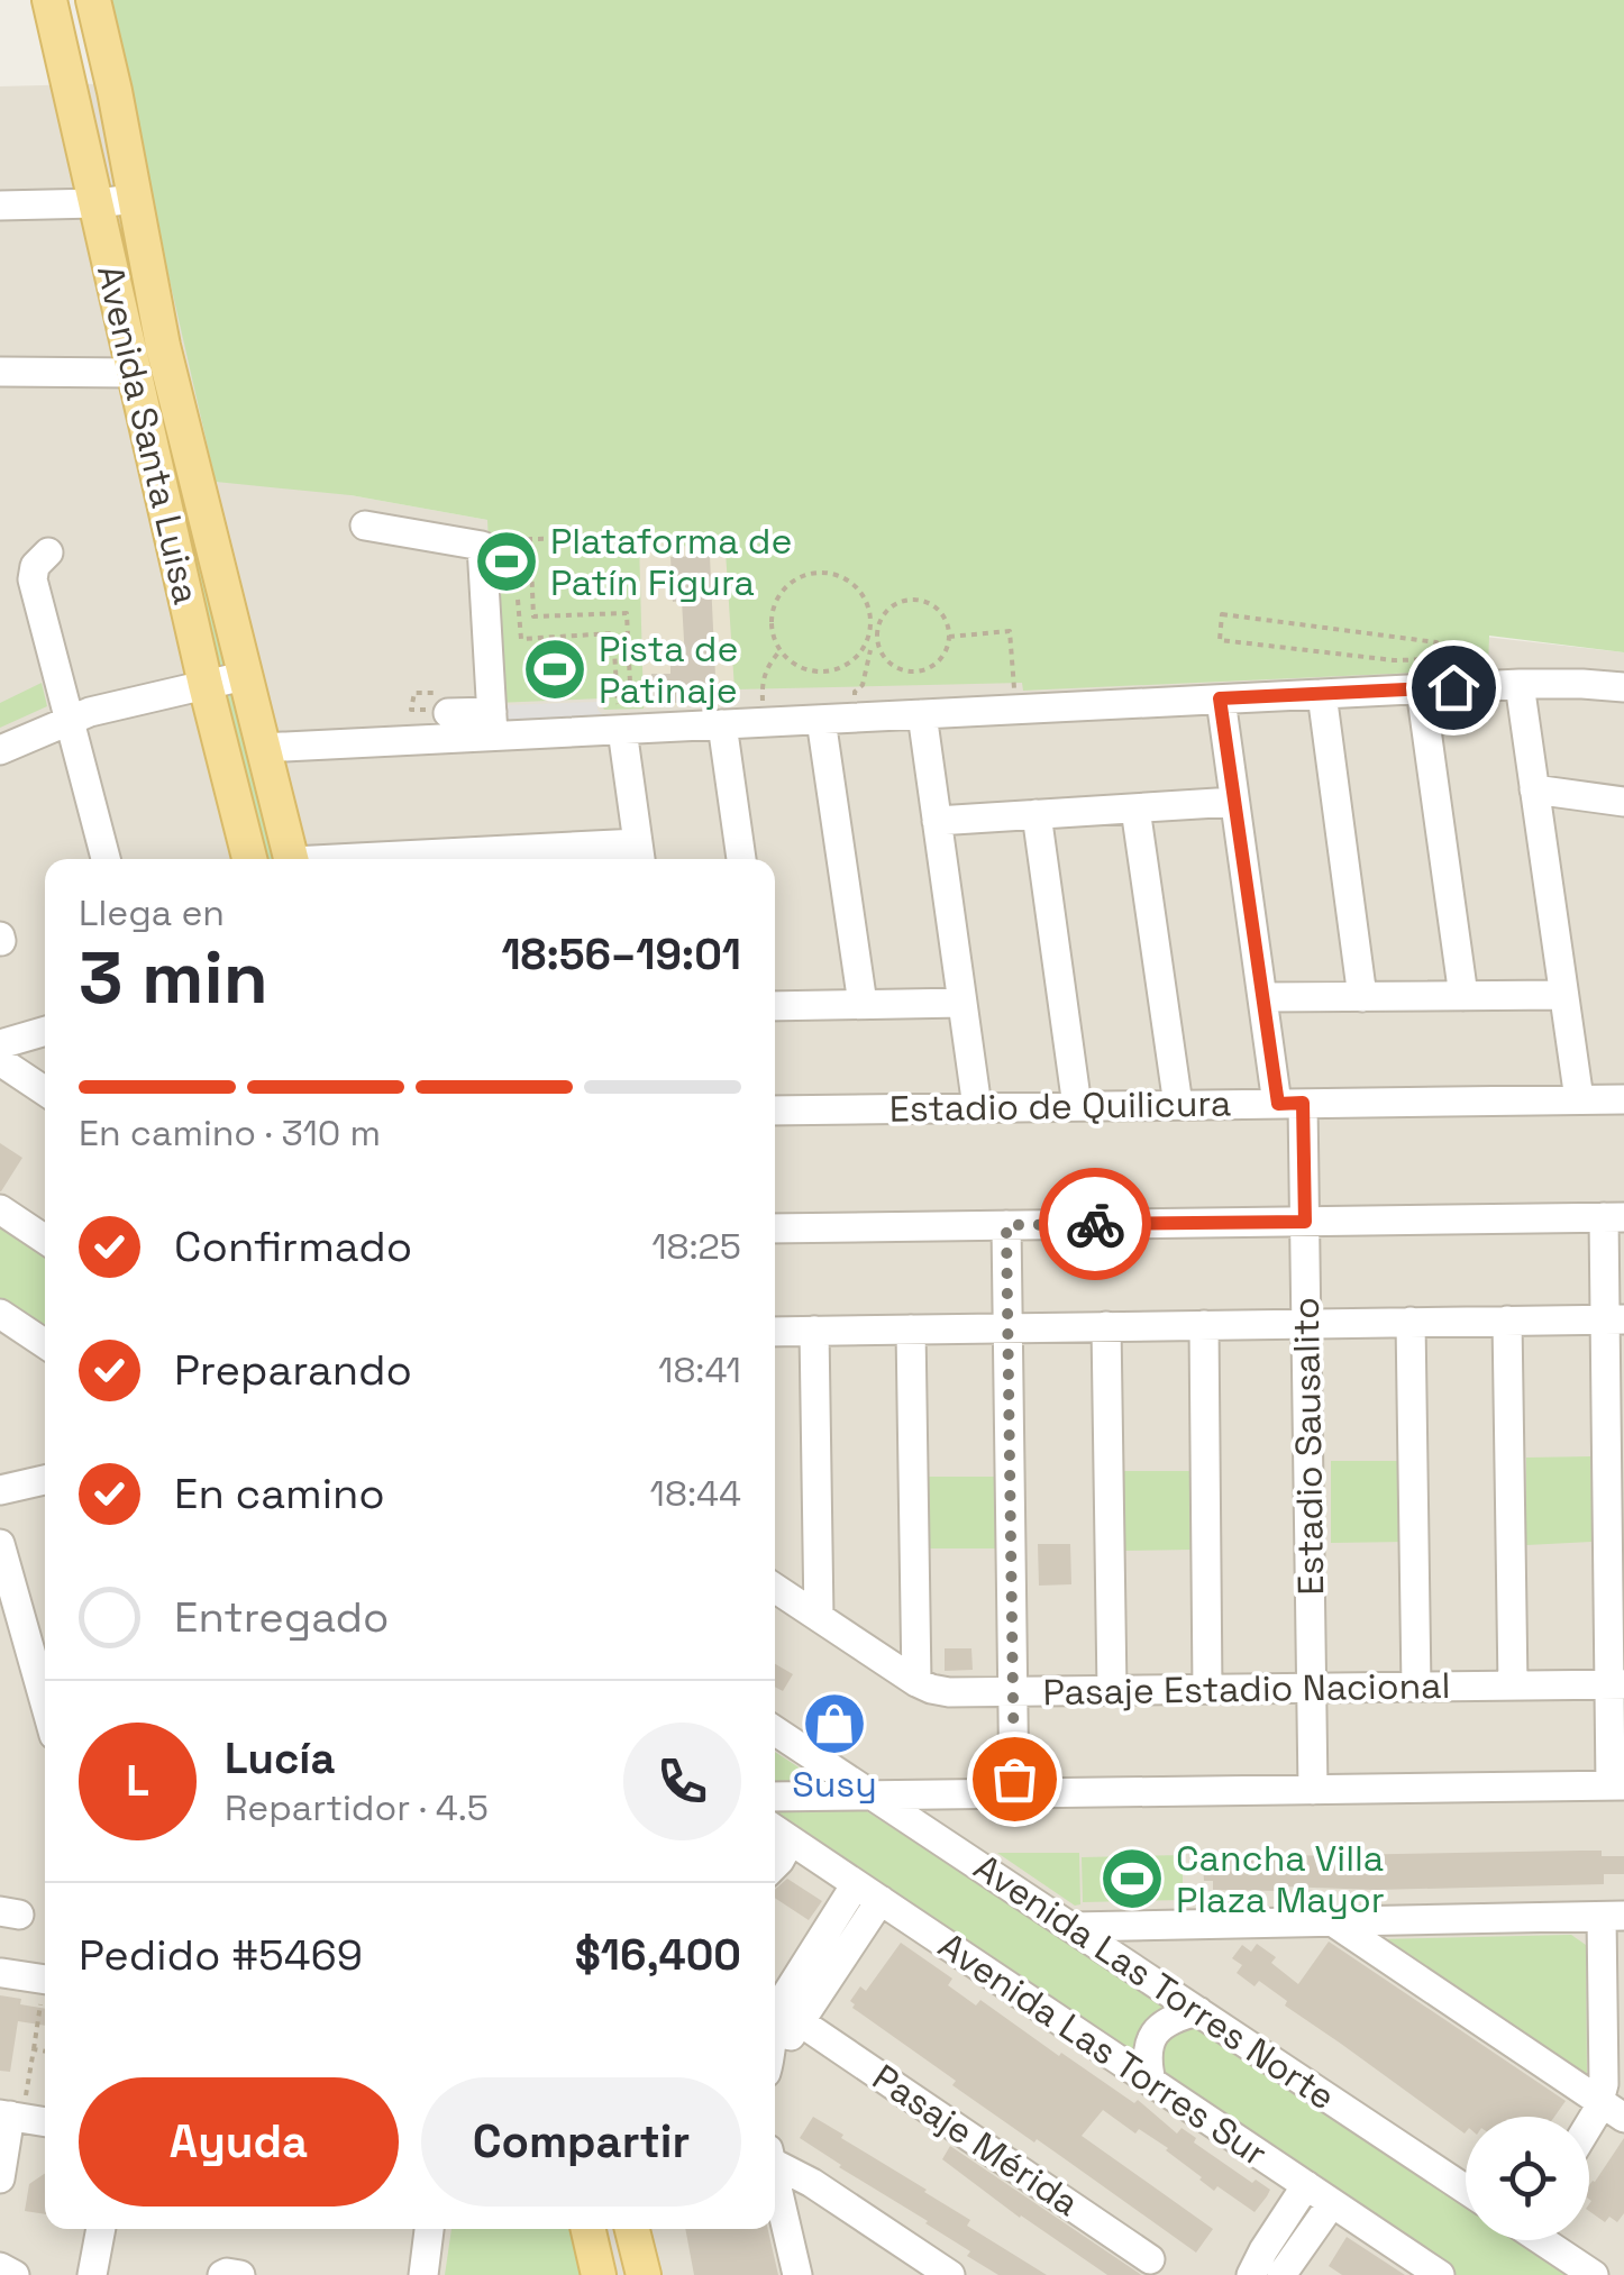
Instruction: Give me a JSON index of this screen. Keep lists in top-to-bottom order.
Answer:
{
  "streets": {
    "main road": ["Avenida Santa Luisa"],
    "street": [
      "Estadio de Quilicura",
      "Estadio Sausalito",
      "Pasaje Estadio Nacional",
      "Avenida Las Torres Norte",
      "Avenida Las Torres Sur",
      "Pasaje Mérida"
    ]
  },
  "crossings": [
    ["Estadio de Quilicura", "Estadio Sausalito"],
    ["Estadio Sausalito", "Pasaje Estadio Nacional"]
  ],
  "places": {
    "sports": ["Plataforma de Patín Figura", "Pista de Patinaje", "Cancha Villa Plaza Mayor"],
    "shop": ["Susy"]
  },
  "page": {
    "heading": ["3 min", "Llega en", "18:56–19:01"],
    "panel": [
      "Lucía",
      "Repartidor · 4.5",
      "Pedido #5469",
      "$16,400"
    ],
    "bar": "En camino · 310 m",
    "list": [
      ["Confirmado", "18:25"],
      ["Preparando", "18:41"],
      ["En camino", "18:44"],
      "Entregado"
    ],
    "round": "L",
    "buttons": ["Ayuda", "Compartir"]
  }
}
